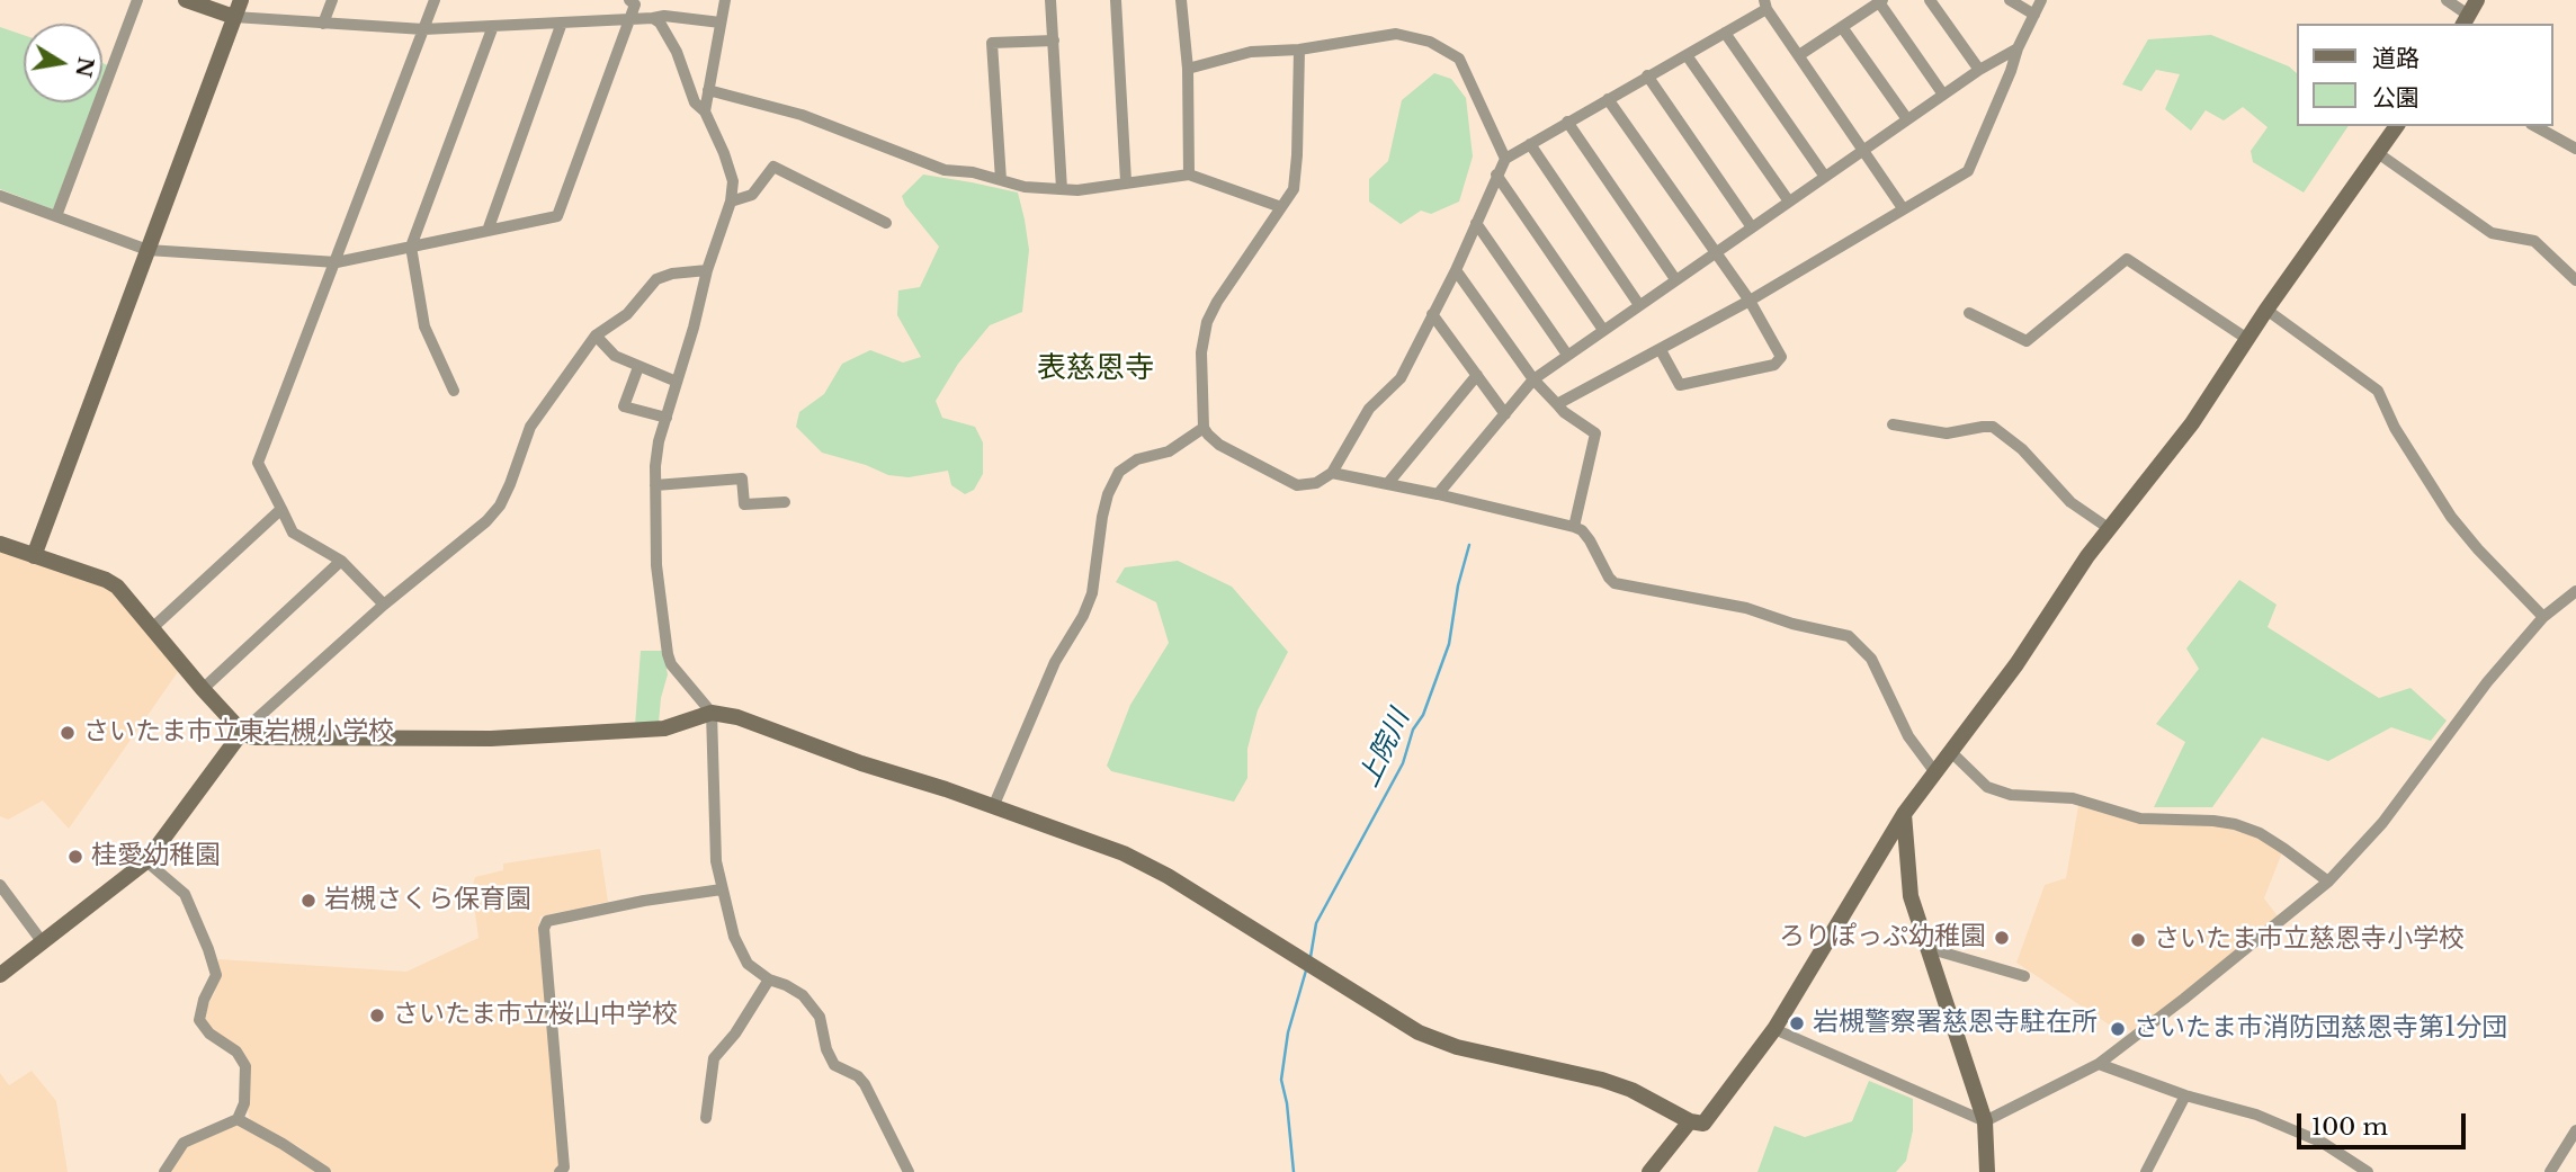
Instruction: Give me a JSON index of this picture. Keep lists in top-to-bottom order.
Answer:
{
  "districts": ["表慈恩寺"],
  "water": ["上院川"],
  "places": [
    "さいたま市立東岩槻小学校",
    "桂愛幼稚園",
    "岩槻さくら保育園",
    "ろりぽっぷ幼稚園",
    "さいたま市立慈恩寺小学校",
    "さいたま市立桜山中学校",
    "岩槻警察署慈恩寺駐在所",
    "さいたま市消防団慈恩寺第1分団"
  ],
  "legend": ["道路", "公園"],
  "scale_bar": "100 m",
  "north": "right"
}
